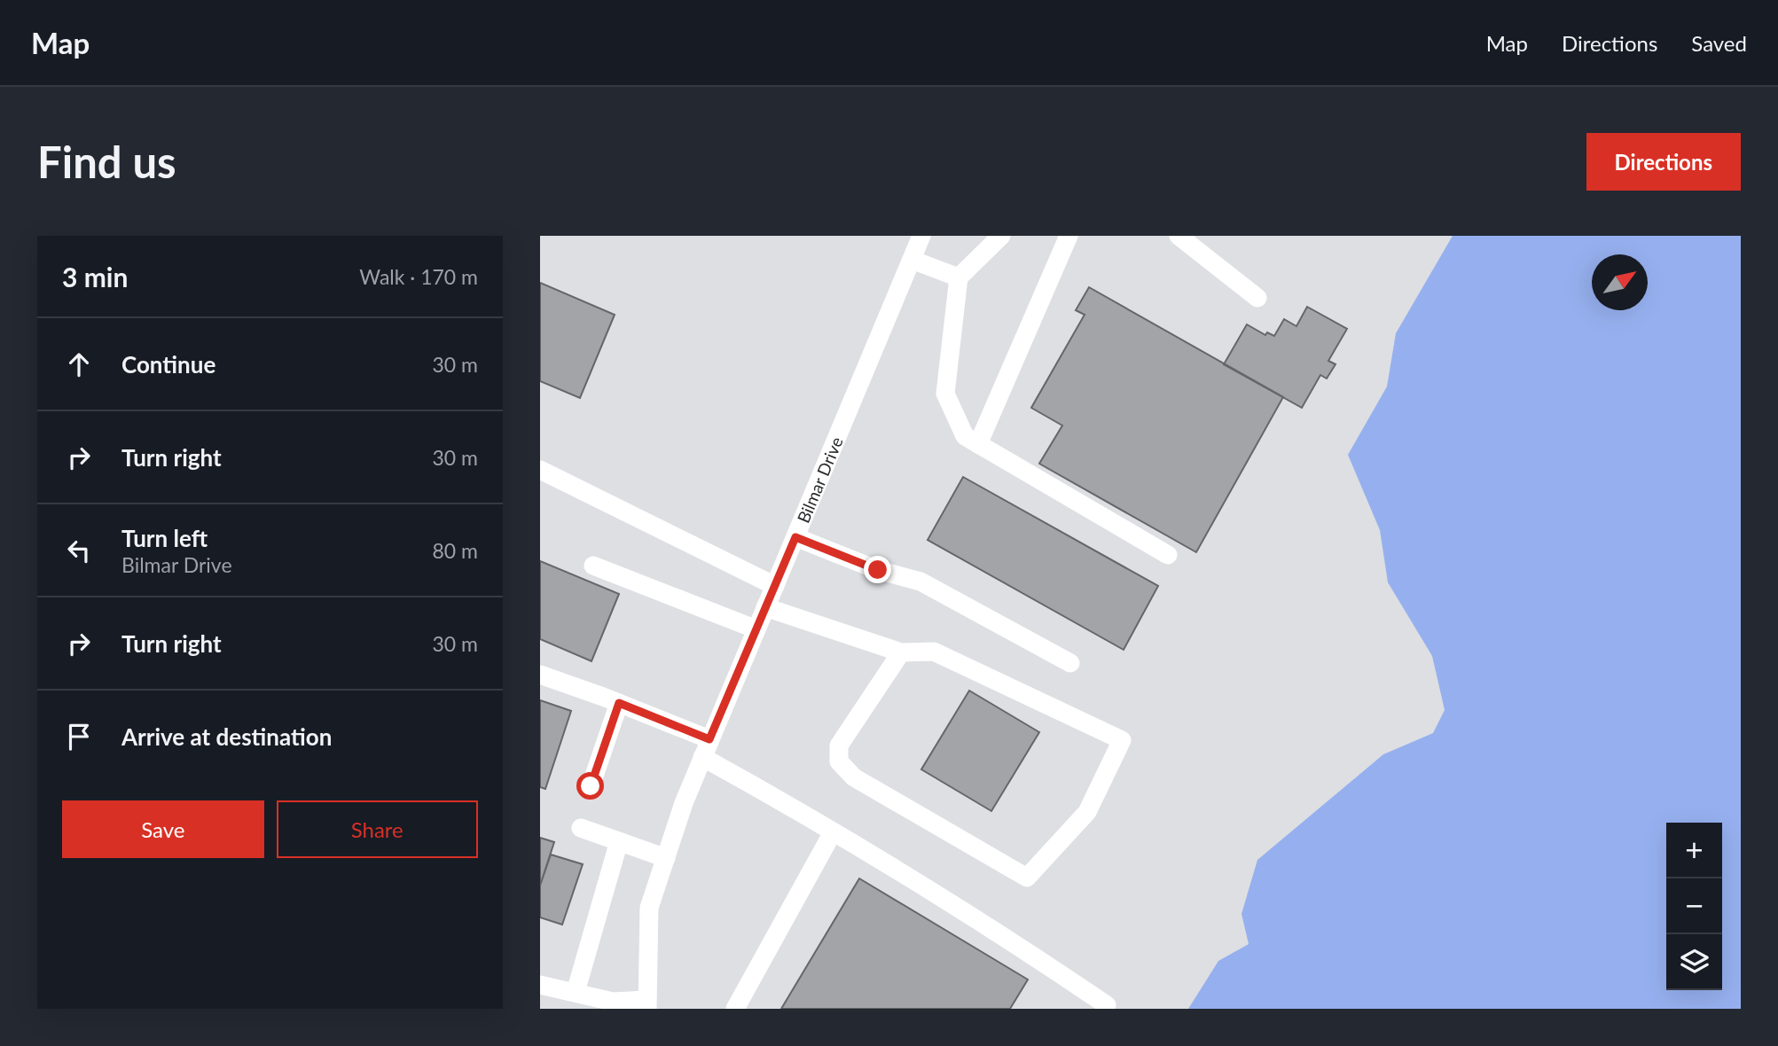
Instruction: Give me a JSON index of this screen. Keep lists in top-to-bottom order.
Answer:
{
  "streets": {
    "street": ["Bilmar Drive"]
  },
  "north": "top right",
  "page": {
    "header": "Map",
    "nav": ["Map", "Directions", "Saved"],
    "buttons": [
      "Directions",
      ["Save", "Share"]
    ],
    "title": "Find us",
    "heading": ["3 min", "Walk · 170 m"],
    "list": [
      ["Continue", "30 m"],
      ["Turn right", "30 m"],
      ["Turn left", "Bilmar Drive", "80 m"],
      ["Turn right", "30 m"],
      "Arrive at destination"
    ],
    "map_buttons": ["+", "−"]
  }
}
